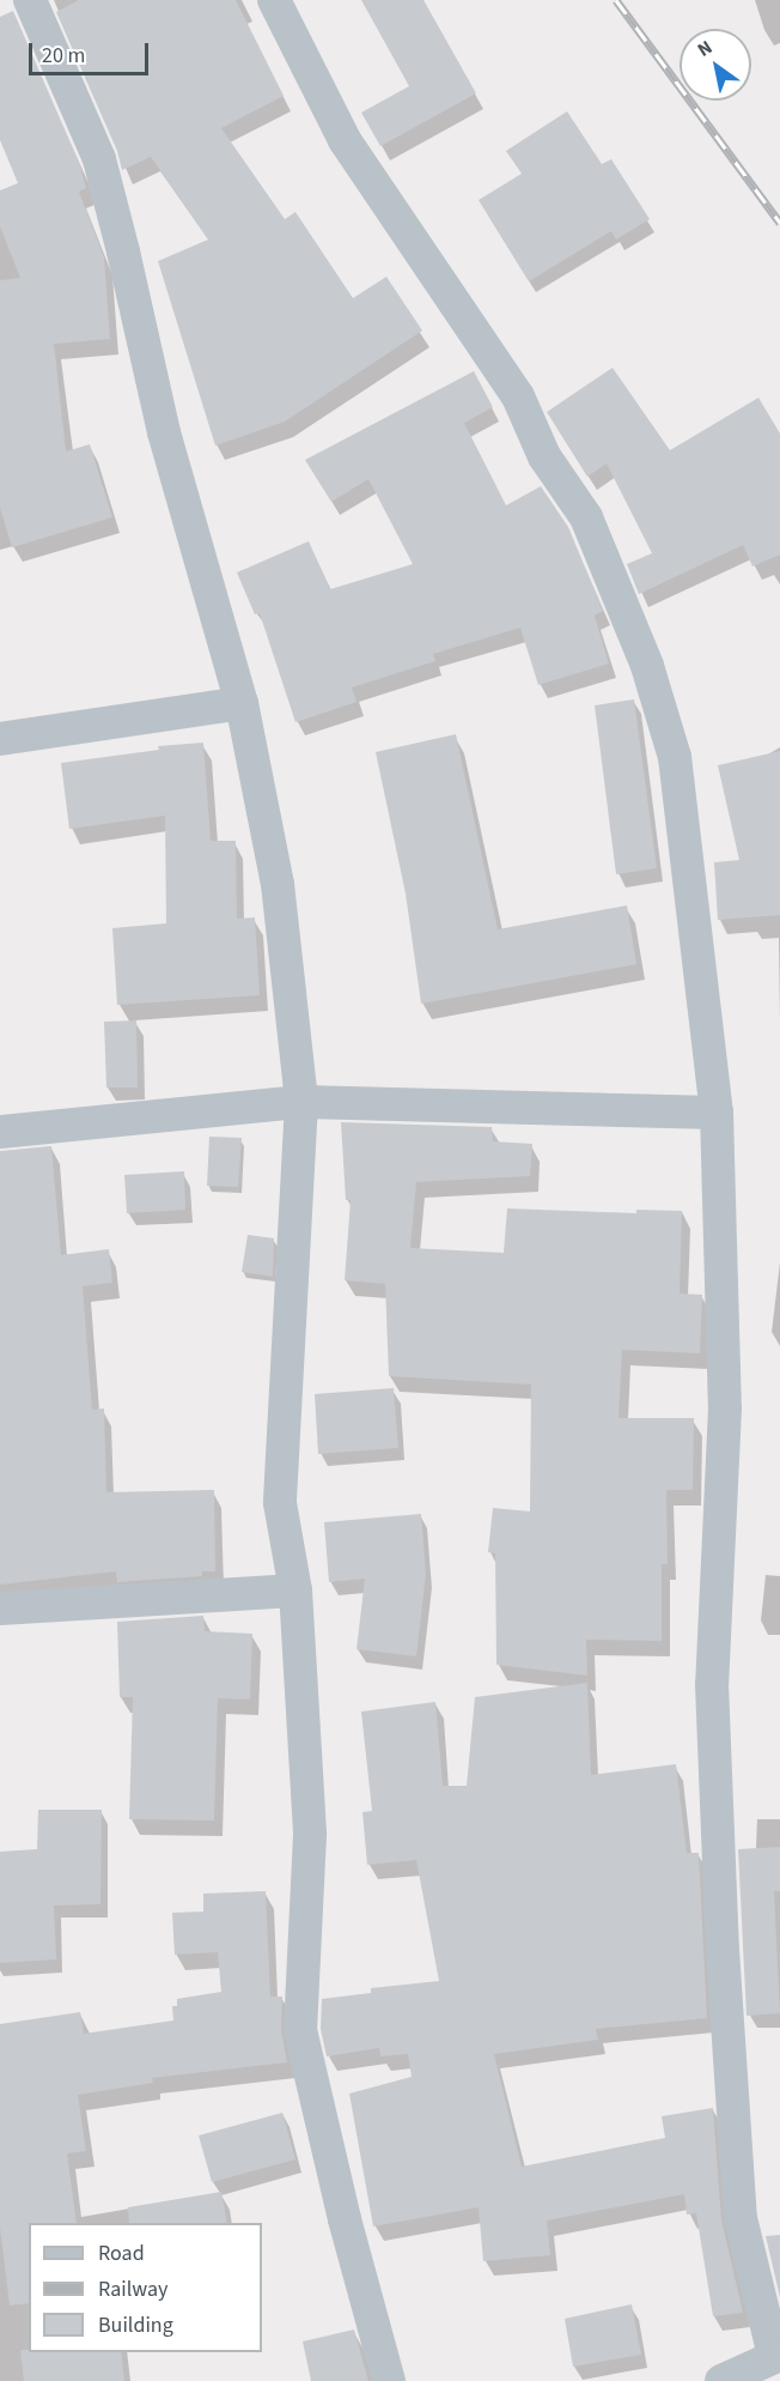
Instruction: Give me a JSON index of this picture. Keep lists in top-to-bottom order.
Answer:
{
  "legend": ["Road", "Railway", "Building"],
  "scale_bar": "20 m",
  "north": "top left"
}
